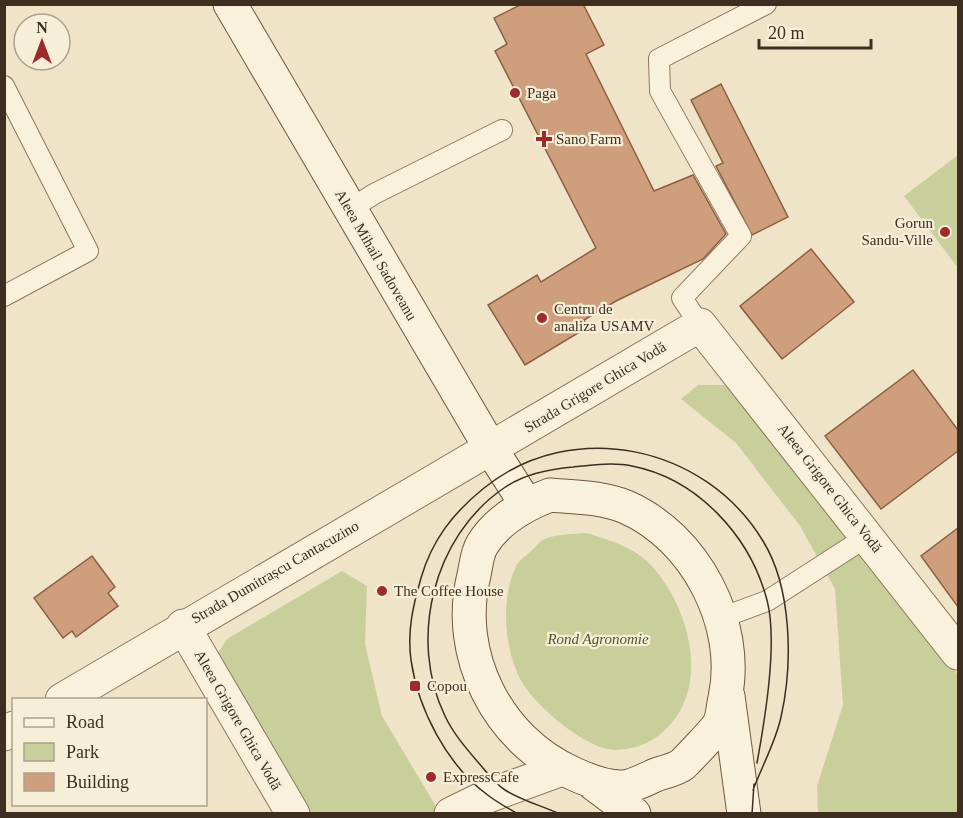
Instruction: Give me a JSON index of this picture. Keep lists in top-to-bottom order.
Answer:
{
  "streets": {
    "main road": [
      "Aleea Mihail Sadoveanu",
      "Strada Grigore Ghica Vodă",
      "Aleea Grigore Ghica Vodă",
      "Strada Dumitrașcu Cantacuzino"
    ]
  },
  "crossings": [
    ["Aleea Mihail Sadoveanu", "Strada Grigore Ghica Vodă"],
    ["Aleea Mihail Sadoveanu", "Strada Dumitrașcu Cantacuzino"],
    ["Strada Grigore Ghica Vodă", "Aleea Grigore Ghica Vodă"],
    ["Strada Grigore Ghica Vodă", "Strada Dumitrașcu Cantacuzino"],
    ["Aleea Grigore Ghica Vodă", "Strada Dumitrașcu Cantacuzino"]
  ],
  "parks": ["Rond Agronomie"],
  "places": {
    "other": [
      "Paga",
      "Gorun Sandu-Ville",
      "Centru de analiza USAMV",
      "The Coffee House",
      "ExpressCafe"
    ],
    "health": ["Sano Farm"],
    "transit": ["Copou"]
  },
  "legend": ["Road", "Park", "Building"],
  "scale_bar": "20 m",
  "north": "top"
}
